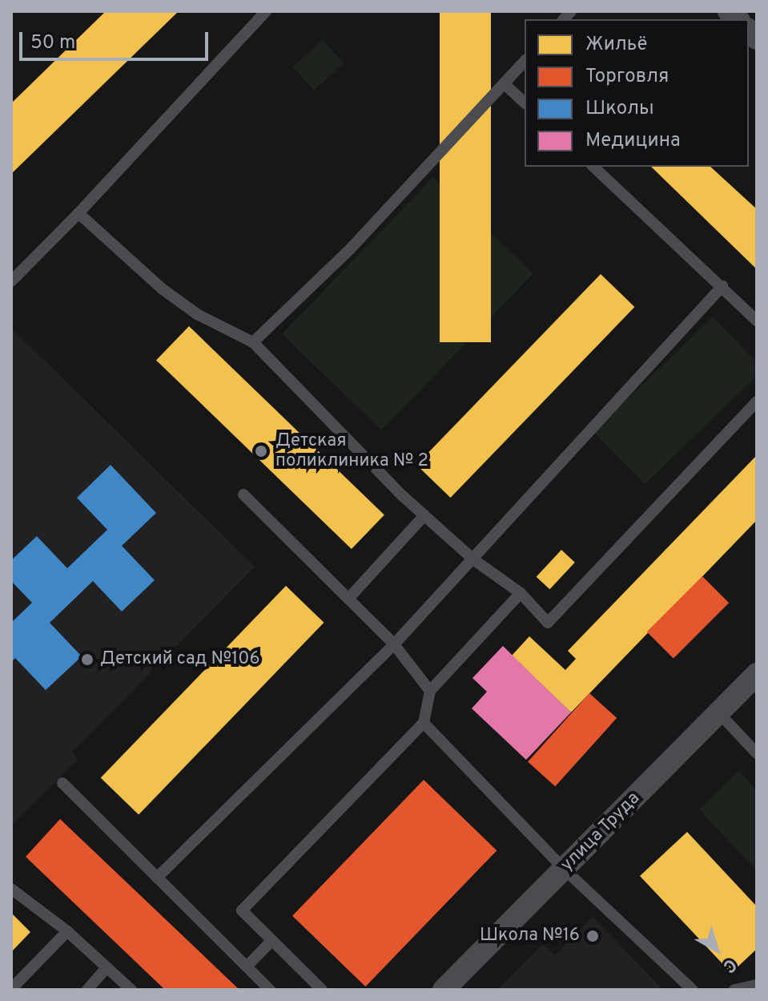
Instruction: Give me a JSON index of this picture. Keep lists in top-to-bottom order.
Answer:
{
  "streets": {
    "street": ["улица Труда"]
  },
  "places": ["Детская поликлиника № 2", "Детский сад №106", "Школа №16"],
  "legend": [
    "Жильё",
    "Торговля",
    "Школы",
    "Медицина"
  ],
  "scale_bar": "50 m",
  "north": "bottom right"
}
